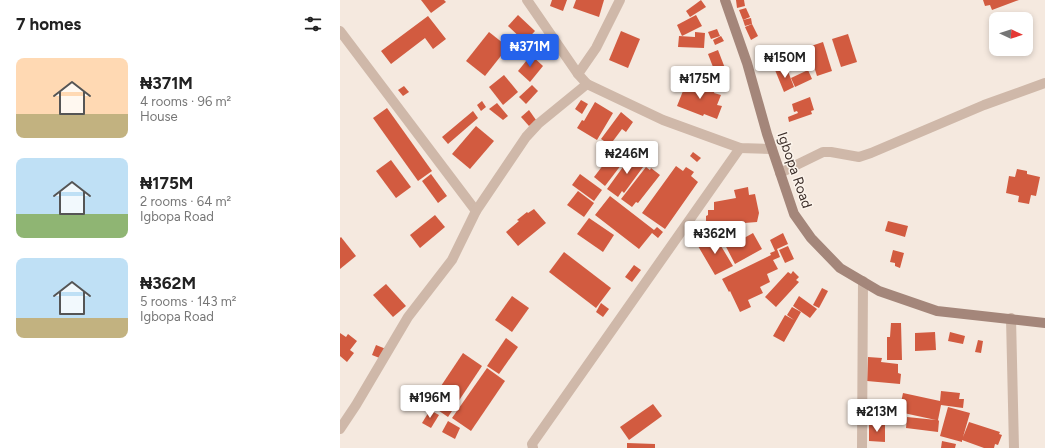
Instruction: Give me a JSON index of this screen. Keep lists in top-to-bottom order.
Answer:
{
  "streets": {
    "street": ["Igbopa Road"]
  },
  "north": "right",
  "page": {
    "heading": "7 homes",
    "price": [
      "₦371M",
      "₦150M",
      "₦175M",
      "₦246M",
      "₦362M",
      "₦196M",
      "₦213M"
    ],
    "list": [
      {
        "name": "₦371M",
        "note": "4 rooms · 96 m² · House"
      },
      {
        "name": "₦175M",
        "note": "2 rooms · 64 m² · Igbopa Road"
      },
      {
        "name": "₦362M",
        "note": "5 rooms · 143 m² · Igbopa Road"
      }
    ]
  }
}
